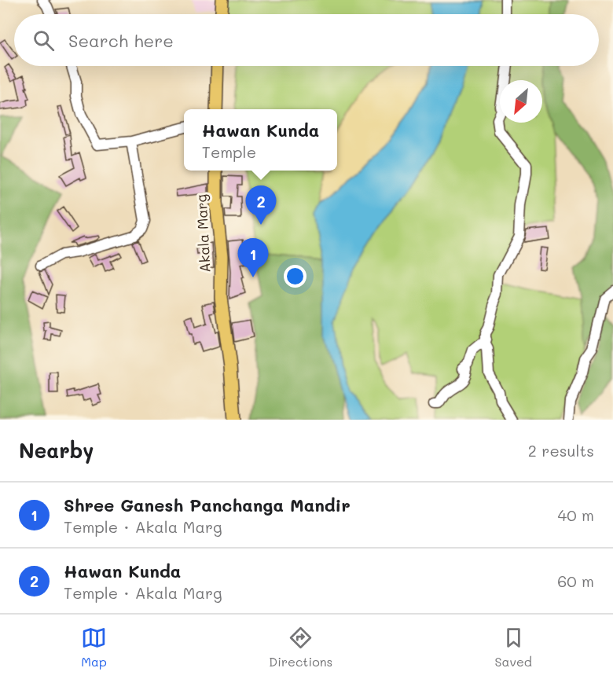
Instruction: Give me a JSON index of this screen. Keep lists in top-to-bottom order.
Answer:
{
  "streets": {
    "main road": ["Akala Marg"]
  },
  "north": "bottom left",
  "page": {
    "search": "Search here",
    "popup": ["Hawan Kunda", "Temple"],
    "pins": ["2", "1"],
    "heading": ["Nearby", "2 results"],
    "list": [
      {
        "mark": "1",
        "name": "Shree Ganesh Panchanga Mandir",
        "note": "Temple · Akala Marg",
        "value": "40 m"
      },
      {
        "mark": "2",
        "name": "Hawan Kunda",
        "note": "Temple · Akala Marg",
        "value": "60 m"
      }
    ],
    "nav": ["Map", "Directions", "Saved"]
  }
}
